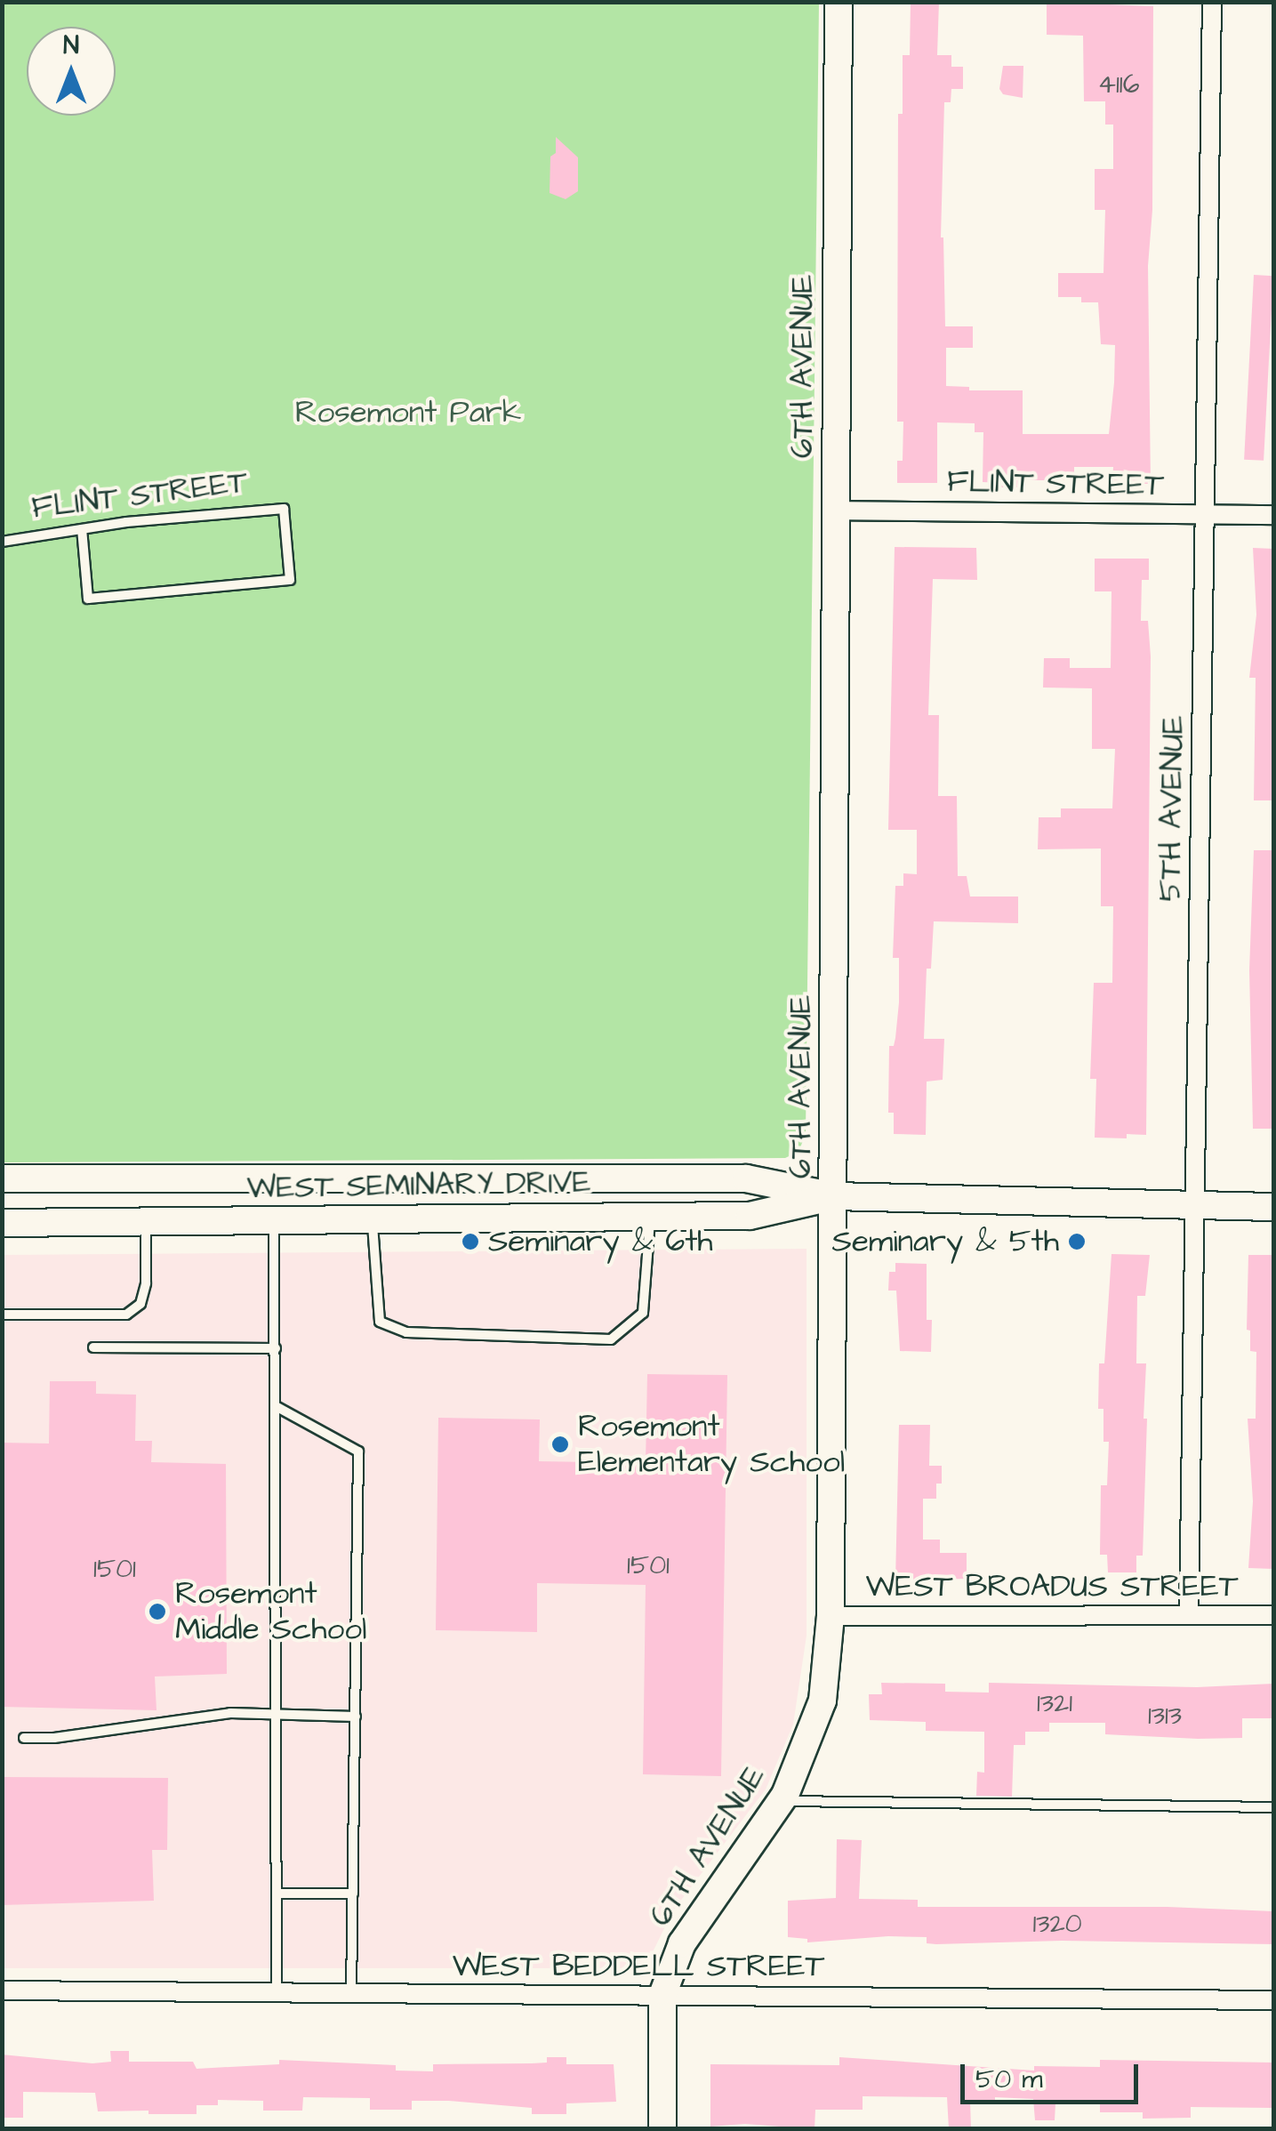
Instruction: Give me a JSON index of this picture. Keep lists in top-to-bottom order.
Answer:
{
  "streets": {
    "street": [
      "6TH AVENUE",
      "FLINT STREET",
      "5TH AVENUE",
      "WEST SEMINARY DRIVE",
      "WEST BROADUS STREET",
      "WEST BEDDELL STREET"
    ]
  },
  "crossings": [
    ["6TH AVENUE", "FLINT STREET"],
    ["6TH AVENUE", "WEST SEMINARY DRIVE"],
    ["6TH AVENUE", "WEST BROADUS STREET"],
    ["6TH AVENUE", "WEST BEDDELL STREET"],
    ["FLINT STREET", "5TH AVENUE"],
    ["5TH AVENUE", "WEST SEMINARY DRIVE"],
    ["5TH AVENUE", "WEST BROADUS STREET"]
  ],
  "parks": ["Rosemont Park"],
  "places": [
    "Seminary & 6th",
    "Seminary & 5th",
    "Rosemont Elementary School",
    "Rosemont Middle School"
  ],
  "house_numbers": [
    "4116",
    "1501",
    "1501",
    "1321",
    "1313",
    "1320"
  ],
  "scale_bar": "50 m",
  "north": "top"
}
